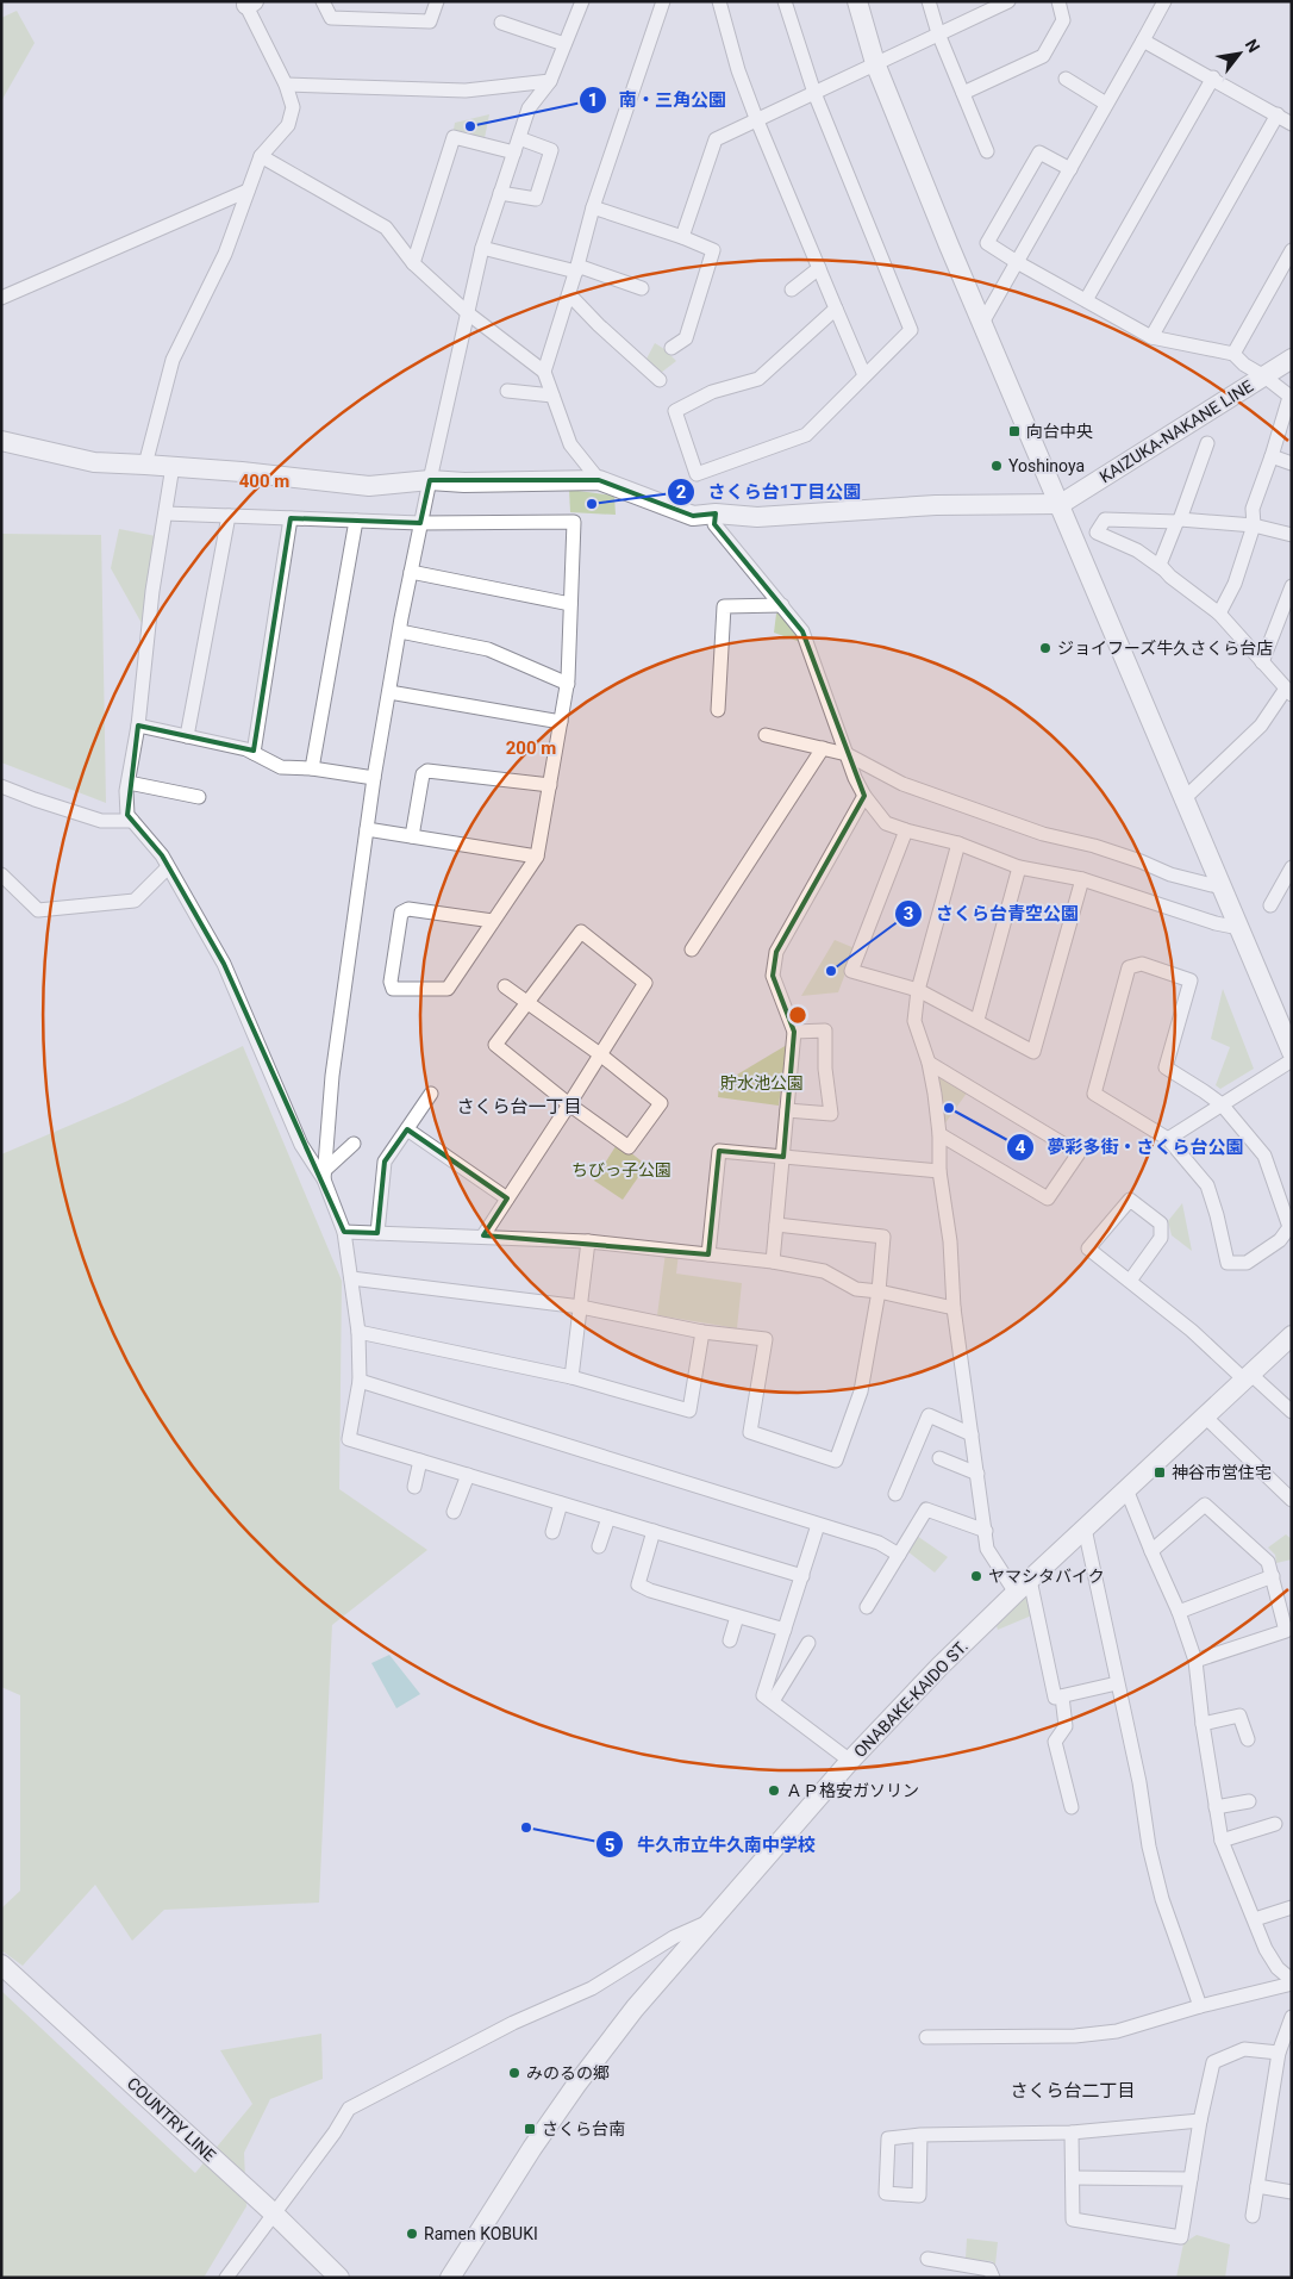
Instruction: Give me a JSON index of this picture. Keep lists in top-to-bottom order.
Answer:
{
  "streets": {
    "street": ["KAIZUKA-NAKANE LINE", "ONABAKE-KAIDO ST.", "COUNTRY LINE"]
  },
  "districts": ["さくら台一丁目", "さくら台二丁目"],
  "parks": ["貯水池公園", "ちびっ子公園"],
  "places": {
    "other": [
      "南・三角公園",
      "Yoshinoya",
      "さくら台1丁目公園",
      "ジョイフーズ牛久さくら台店",
      "さくら台青空公園",
      "夢彩多街・さくら台公園",
      "ヤマシタバイク",
      "ＡＰ格安ガソリン",
      "牛久市立牛久南中学校",
      "みのるの郷",
      "Ramen KOBUKI"
    ],
    "transit": ["向台中央", "神谷市営住宅", "さくら台南"]
  },
  "north": "top right",
  "rings": ["400 m", "200 m"]
}
